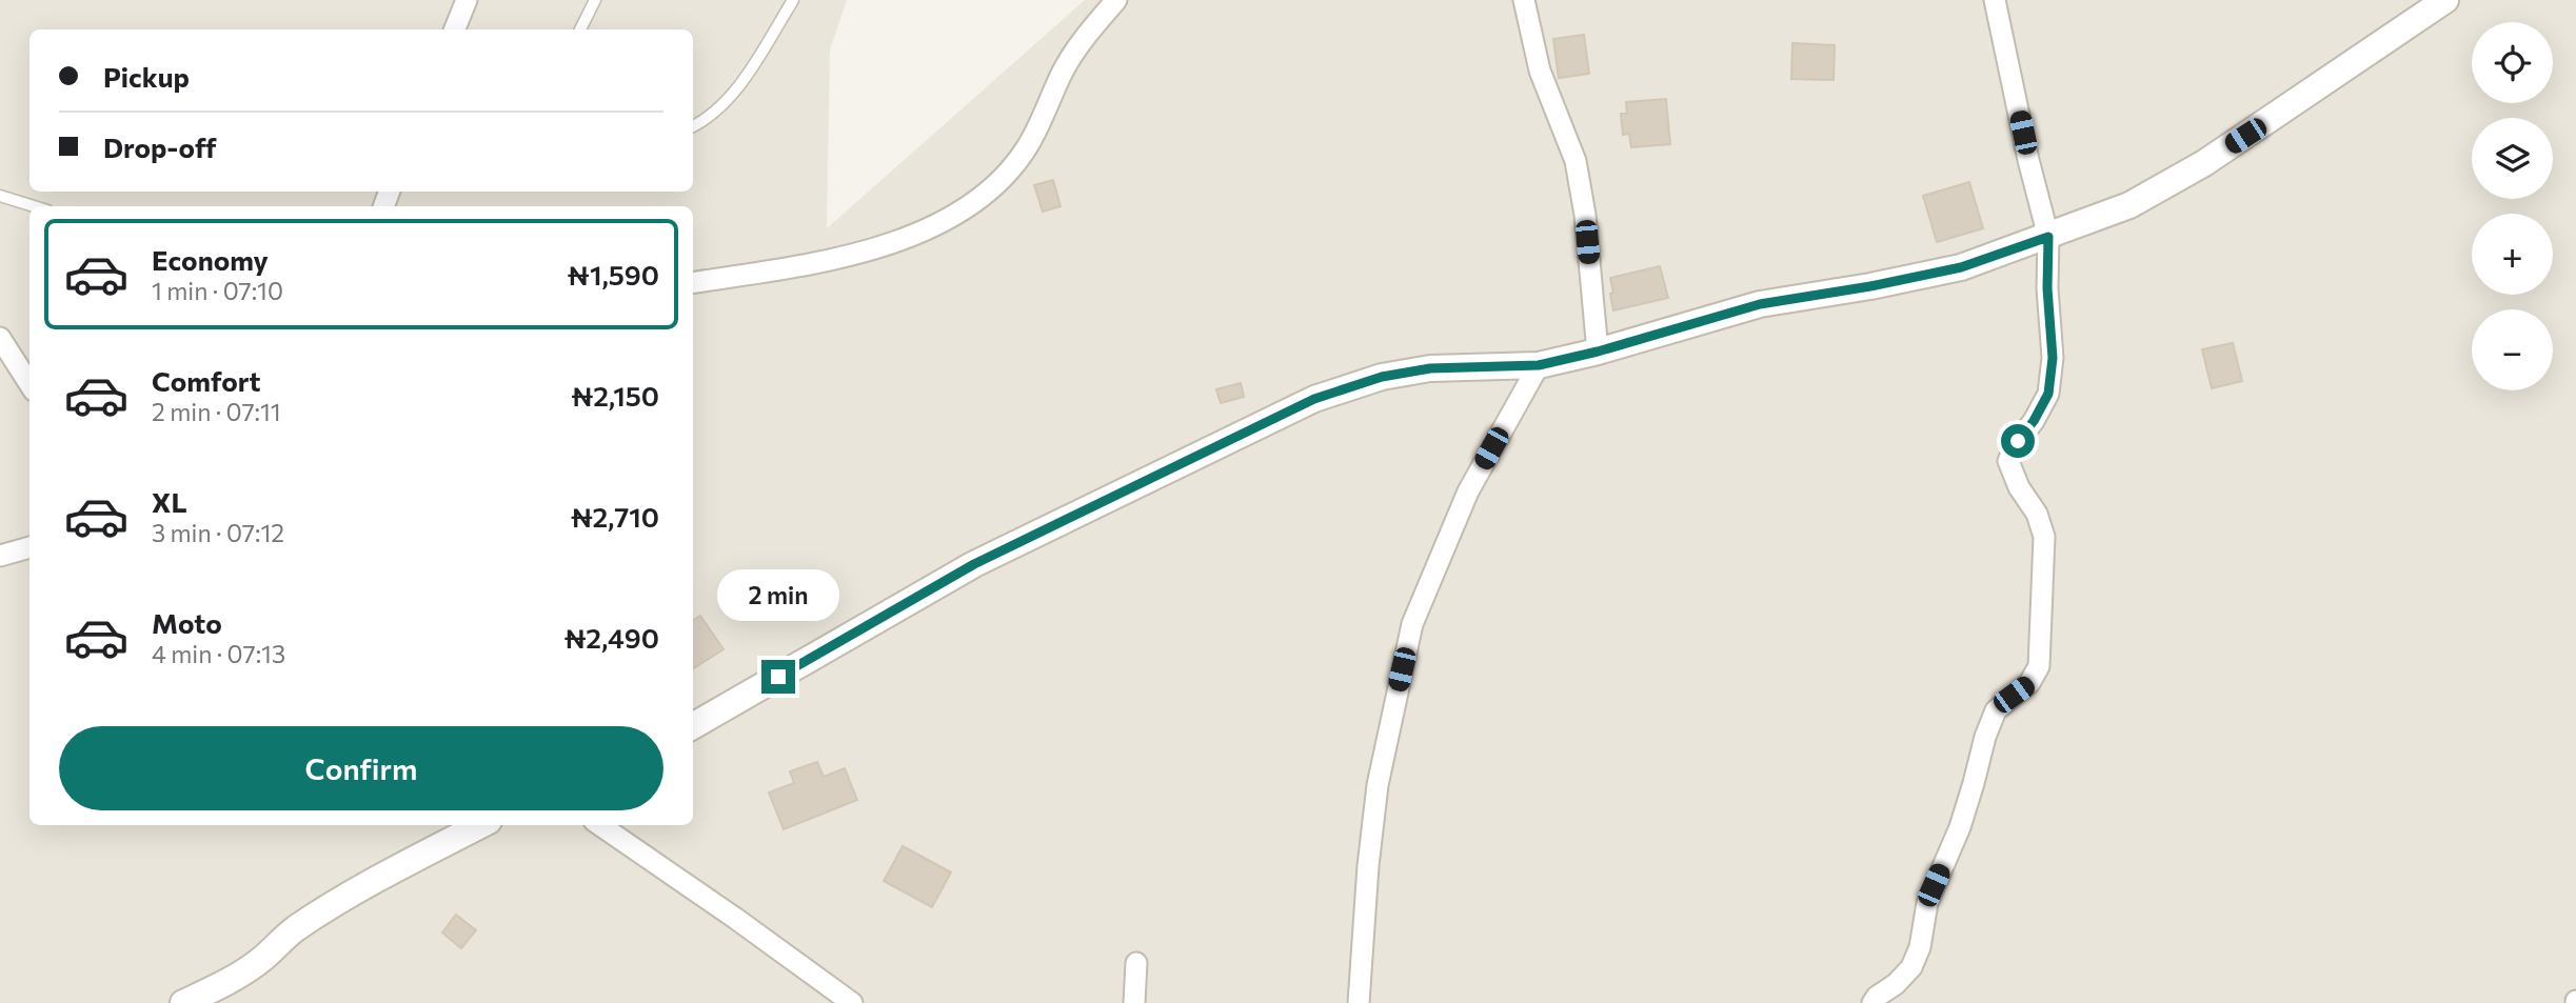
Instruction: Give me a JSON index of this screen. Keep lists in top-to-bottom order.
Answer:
{
  "page": {
    "map_buttons": ["+", "−"],
    "banner": ["Pickup", "Drop-off"],
    "list": [
      {
        "name": "Economy",
        "note": "1 min · 07:10",
        "value": "₦1,590"
      },
      {
        "name": "Comfort",
        "note": "2 min · 07:11",
        "value": "₦2,150"
      },
      {
        "name": "XL",
        "note": "3 min · 07:12",
        "value": "₦2,710"
      },
      {
        "name": "Moto",
        "note": "4 min · 07:13",
        "value": "₦2,490"
      }
    ],
    "bubble": "2 min",
    "buttons": "Confirm"
  }
}
